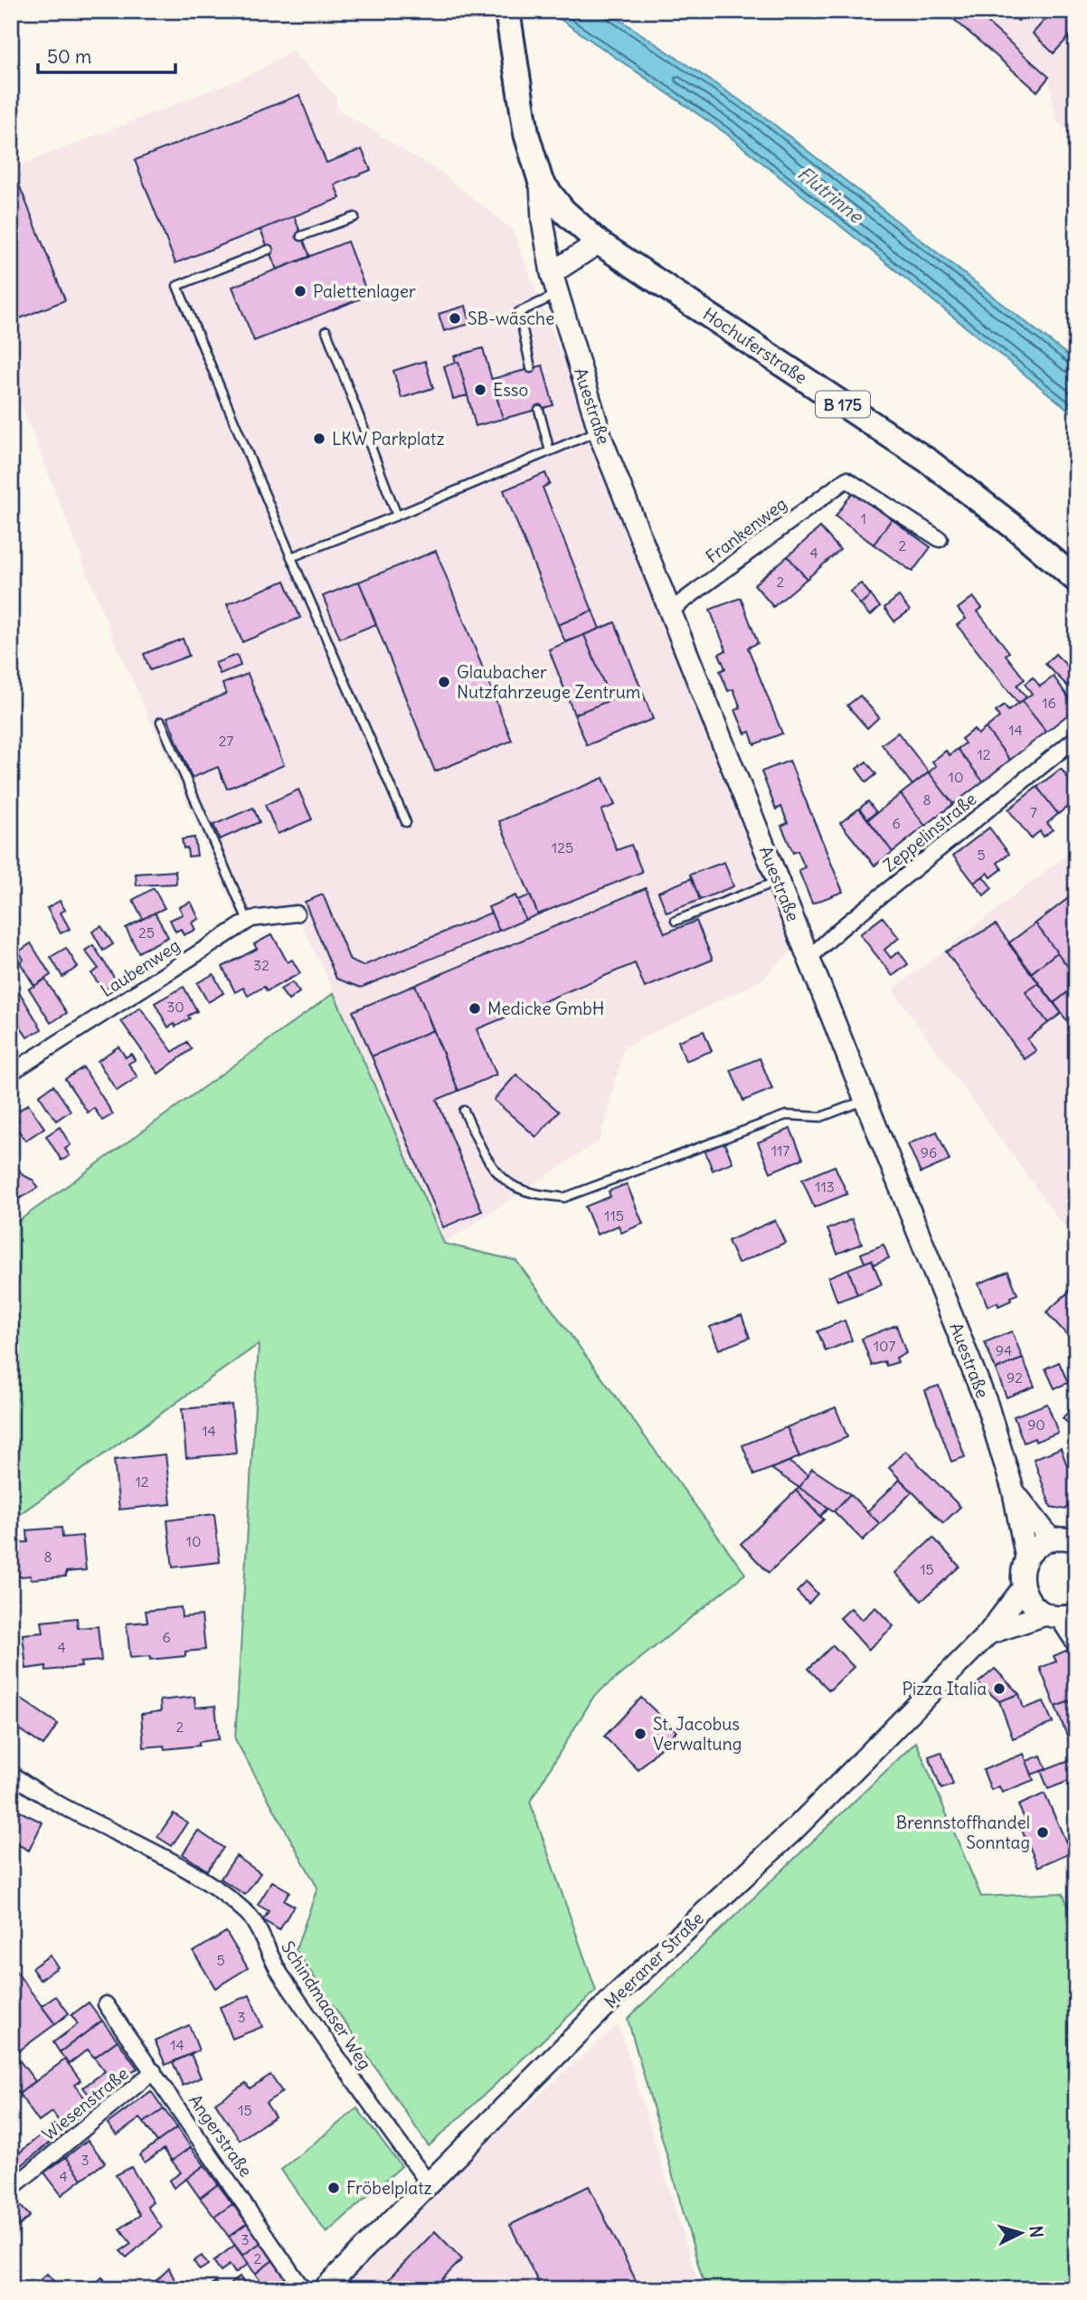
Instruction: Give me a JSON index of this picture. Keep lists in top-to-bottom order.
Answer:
{
  "streets": {
    "main road": ["Hochuferstraße", "B 175"],
    "street": [
      "Auestraße",
      "Frankenweg",
      "Zeppelinstraße",
      "Laubenweg",
      "Meeraner Straße",
      "Schindmaaser Weg",
      "Wiesenstraße",
      "Angerstraße"
    ]
  },
  "crossings": [
    ["Hochuferstraße", "Auestraße"],
    ["Auestraße", "Frankenweg"],
    ["Auestraße", "Zeppelinstraße"],
    ["Auestraße", "Meeraner Straße"],
    ["Meeraner Straße", "Schindmaaser Weg"],
    ["Wiesenstraße", "Angerstraße"]
  ],
  "water": ["Flutrinne"],
  "places": [
    "Palettenlager",
    "SB-wäsche",
    "Esso",
    "LKW Parkplatz",
    "Glaubacher Nutzfahrzeuge Zentrum",
    "Medicke GmbH",
    "Pizza Italia",
    "St. Jacobus Verwaltung",
    "Brennstoffhandel Sonntag",
    "Fröbelplatz"
  ],
  "house_numbers": [
    "1",
    "2",
    "4",
    "2",
    "16",
    "14",
    "27",
    "12",
    "10",
    "8",
    "7",
    "6",
    "125",
    "5",
    "25",
    "32",
    "30",
    "117",
    "96",
    "113",
    "115",
    "107",
    "94",
    "92",
    "90",
    "14",
    "12",
    "10",
    "8",
    "15",
    "6",
    "4",
    "2",
    "5",
    "3",
    "14",
    "15",
    "3",
    "4",
    "3",
    "2"
  ],
  "scale_bar": "50 m",
  "north": "right"
}
